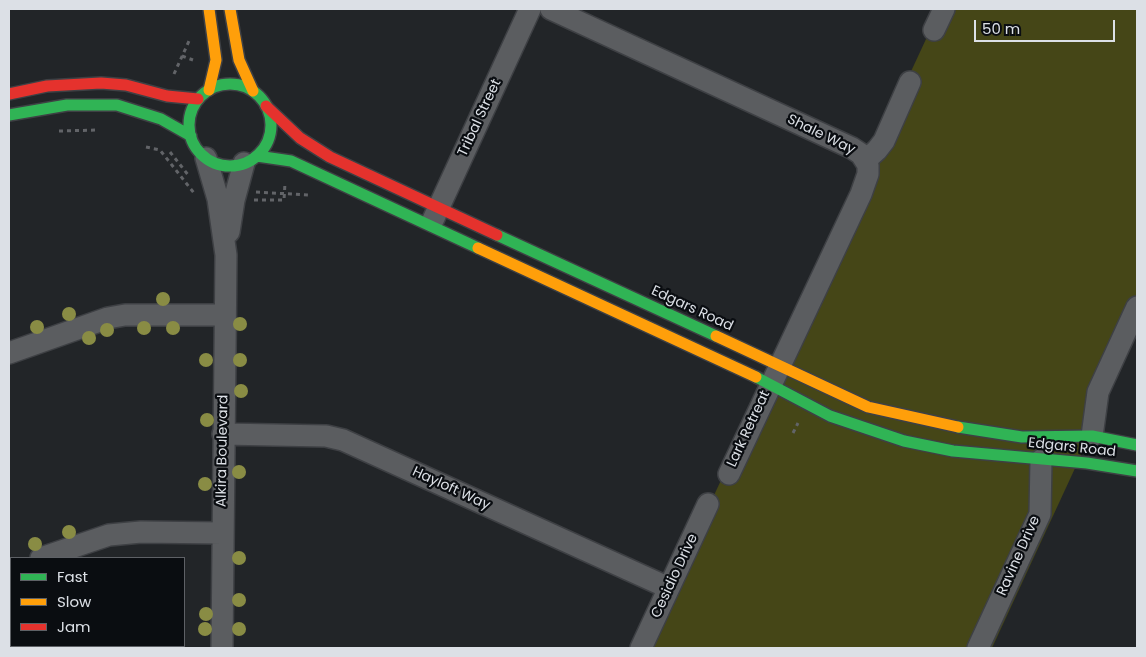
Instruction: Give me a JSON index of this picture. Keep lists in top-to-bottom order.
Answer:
{
  "streets": {
    "street": [
      "Tribal Street",
      "Shale Way",
      "Edgars Road",
      "Lark Retreat",
      "Alkira Boulevard",
      "Hayloft Way",
      "Ravine Drive",
      "Cesidio Drive"
    ]
  },
  "crossings": [
    ["Tribal Street", "Edgars Road"],
    ["Shale Way", "Edgars Road"],
    ["Shale Way", "Lark Retreat"],
    ["Edgars Road", "Lark Retreat"],
    ["Edgars Road", "Alkira Boulevard"],
    ["Edgars Road", "Ravine Drive"],
    ["Alkira Boulevard", "Hayloft Way"],
    ["Hayloft Way", "Cesidio Drive"]
  ],
  "legend": ["Fast", "Slow", "Jam"],
  "scale_bar": "50 m"
}
